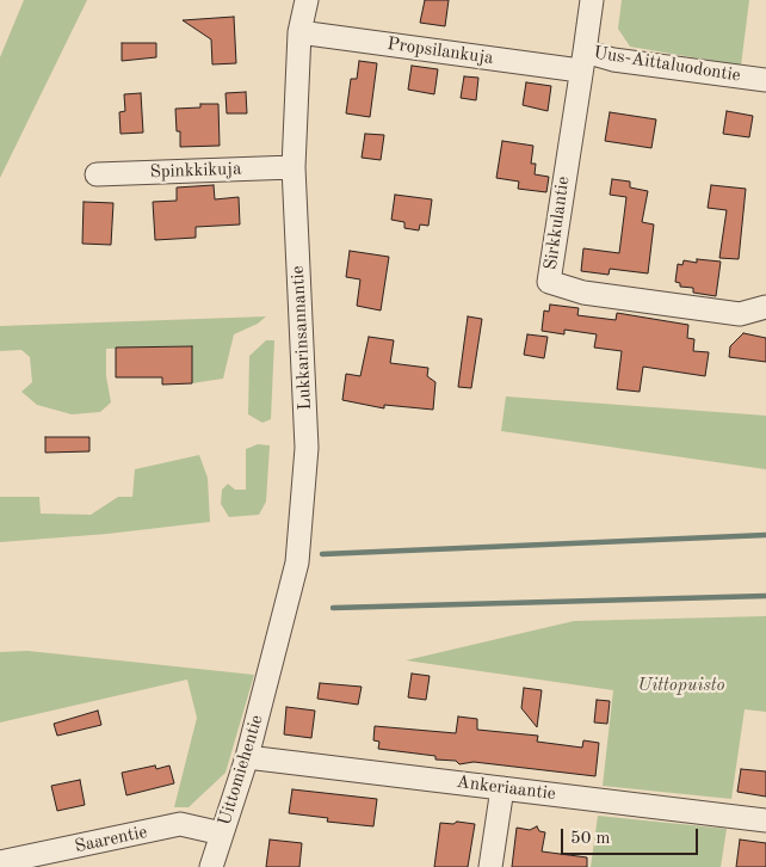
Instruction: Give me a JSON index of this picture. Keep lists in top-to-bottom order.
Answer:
{
  "streets": {
    "street": [
      "Propsilankuja",
      "Uus-Aittaluodontie",
      "Spinkkikuja",
      "Sirkkulantie",
      "Lukkarinsannantie",
      "Uittomiehentie",
      "Ankeriaantie",
      "Saarentie"
    ]
  },
  "crossings": [
    ["Propsilankuja", "Uus-Aittaluodontie"],
    ["Propsilankuja", "Sirkkulantie"],
    ["Propsilankuja", "Lukkarinsannantie"],
    ["Uus-Aittaluodontie", "Sirkkulantie"],
    ["Spinkkikuja", "Lukkarinsannantie"],
    ["Lukkarinsannantie", "Uittomiehentie"],
    ["Uittomiehentie", "Ankeriaantie"],
    ["Uittomiehentie", "Saarentie"]
  ],
  "parks": ["Uittopuisto"],
  "scale_bar": "50 m"
}
